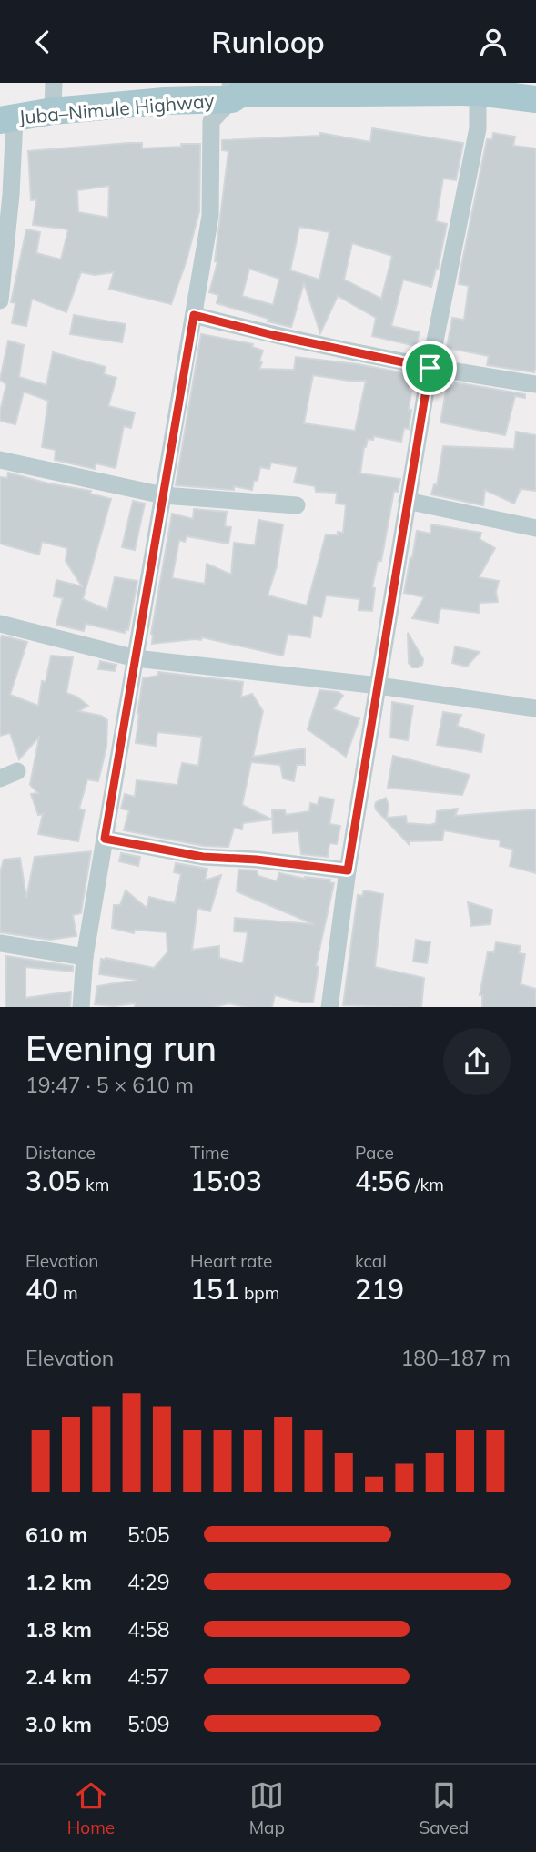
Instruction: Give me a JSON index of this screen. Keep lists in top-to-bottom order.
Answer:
{
  "streets": {
    "main road": ["Juba–Nimule Highway"]
  },
  "page": {
    "header": "Runloop",
    "heading": ["Evening run", "19:47 · 5 × 610 m"],
    "stats": [
      ["Distance", "3.05 km"],
      ["Time", "15:03"],
      ["Pace", "4:56 /km"],
      ["Elevation", "40 m"],
      ["Heart rate", "151 bpm"],
      ["kcal", "219"]
    ],
    "chart": ["Elevation", "180–187 m"],
    "list": [
      {
        "name": "610 m",
        "note": "5:05"
      },
      {
        "name": "1.2 km",
        "note": "4:29"
      },
      {
        "name": "1.8 km",
        "note": "4:58"
      },
      {
        "name": "2.4 km",
        "note": "4:57"
      },
      {
        "name": "3.0 km",
        "note": "5:09"
      }
    ],
    "tabs": ["Home", "Map", "Saved"]
  }
}
